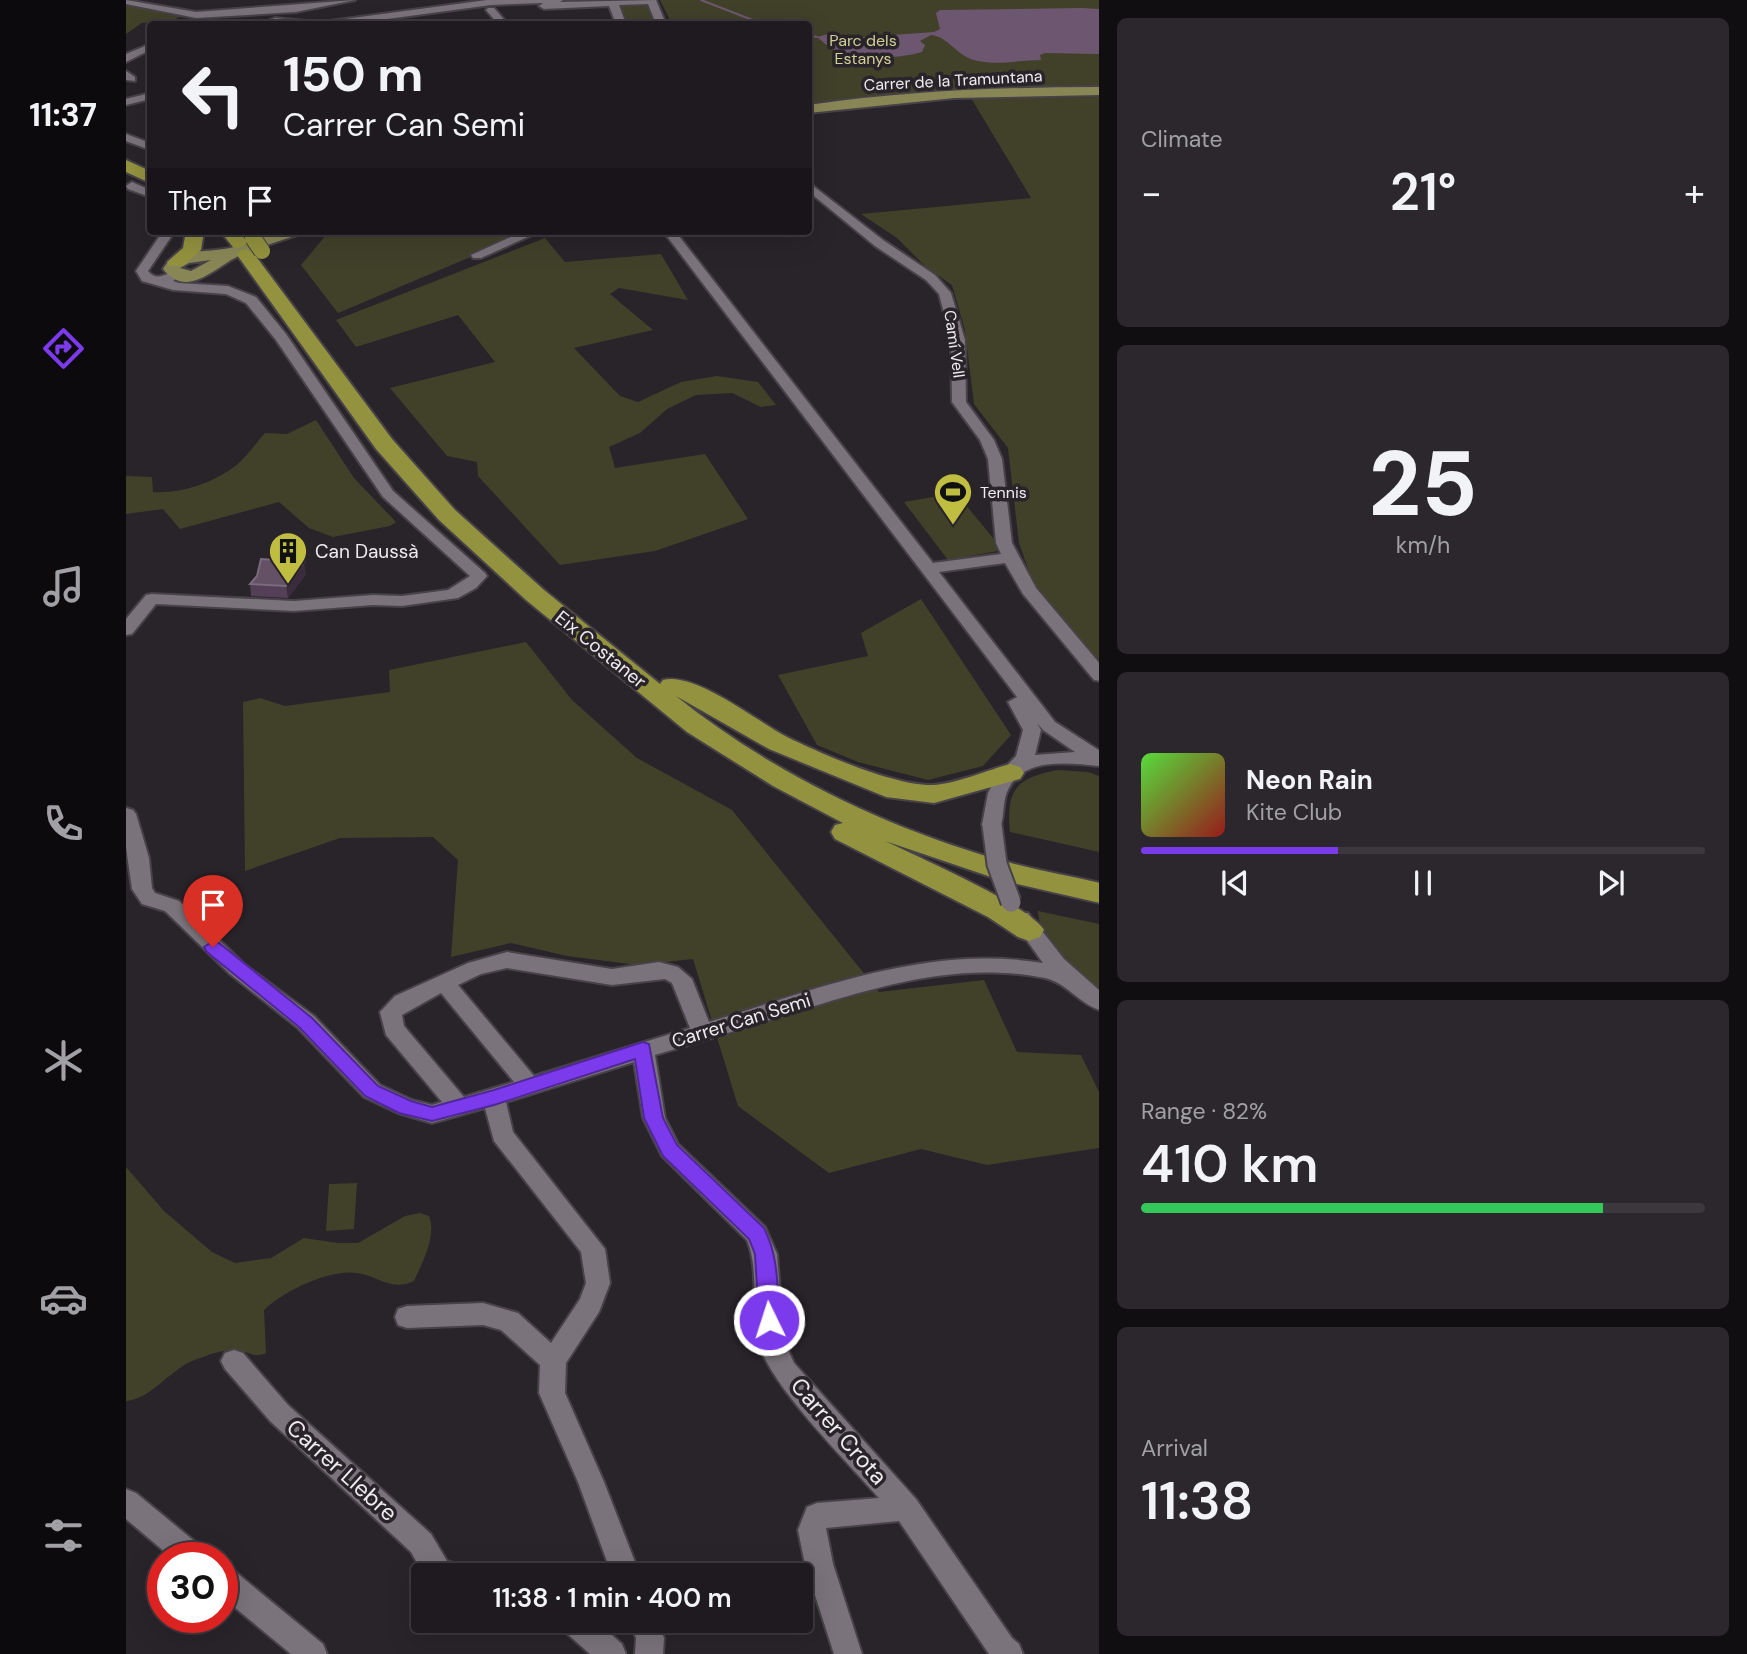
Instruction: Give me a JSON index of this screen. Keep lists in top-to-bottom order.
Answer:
{
  "streets": {
    "highway": ["Eix Costaner"],
    "main road": ["Carrer de la Tramuntana"],
    "street": [
      "Camí Vell",
      "Carrer Can Semi",
      "Carrer Crota",
      "Carrer Llebre"
    ]
  },
  "crossings": [
    ["Carrer Can Semi", "Carrer Crota"]
  ],
  "parks": ["Parc dels Estanys"],
  "places": {
    "sports": ["Tennis"],
    "building": ["Can Daussà"]
  },
  "page": {
    "tabs": "11:37",
    "tile": [
      "Climate",
      ["25", "km/h"],
      ["Range · 82%", "410 km"],
      ["Arrival", "11:38"]
    ],
    "turn": ["150 m", "Carrer Can Semi"],
    "heat": ["−", "21°", "+"],
    "then": "Then",
    "song": ["Neon Rain", "Kite Club"],
    "limit": "30",
    "trip": "11:38 · 1 min · 400 m"
  }
}
